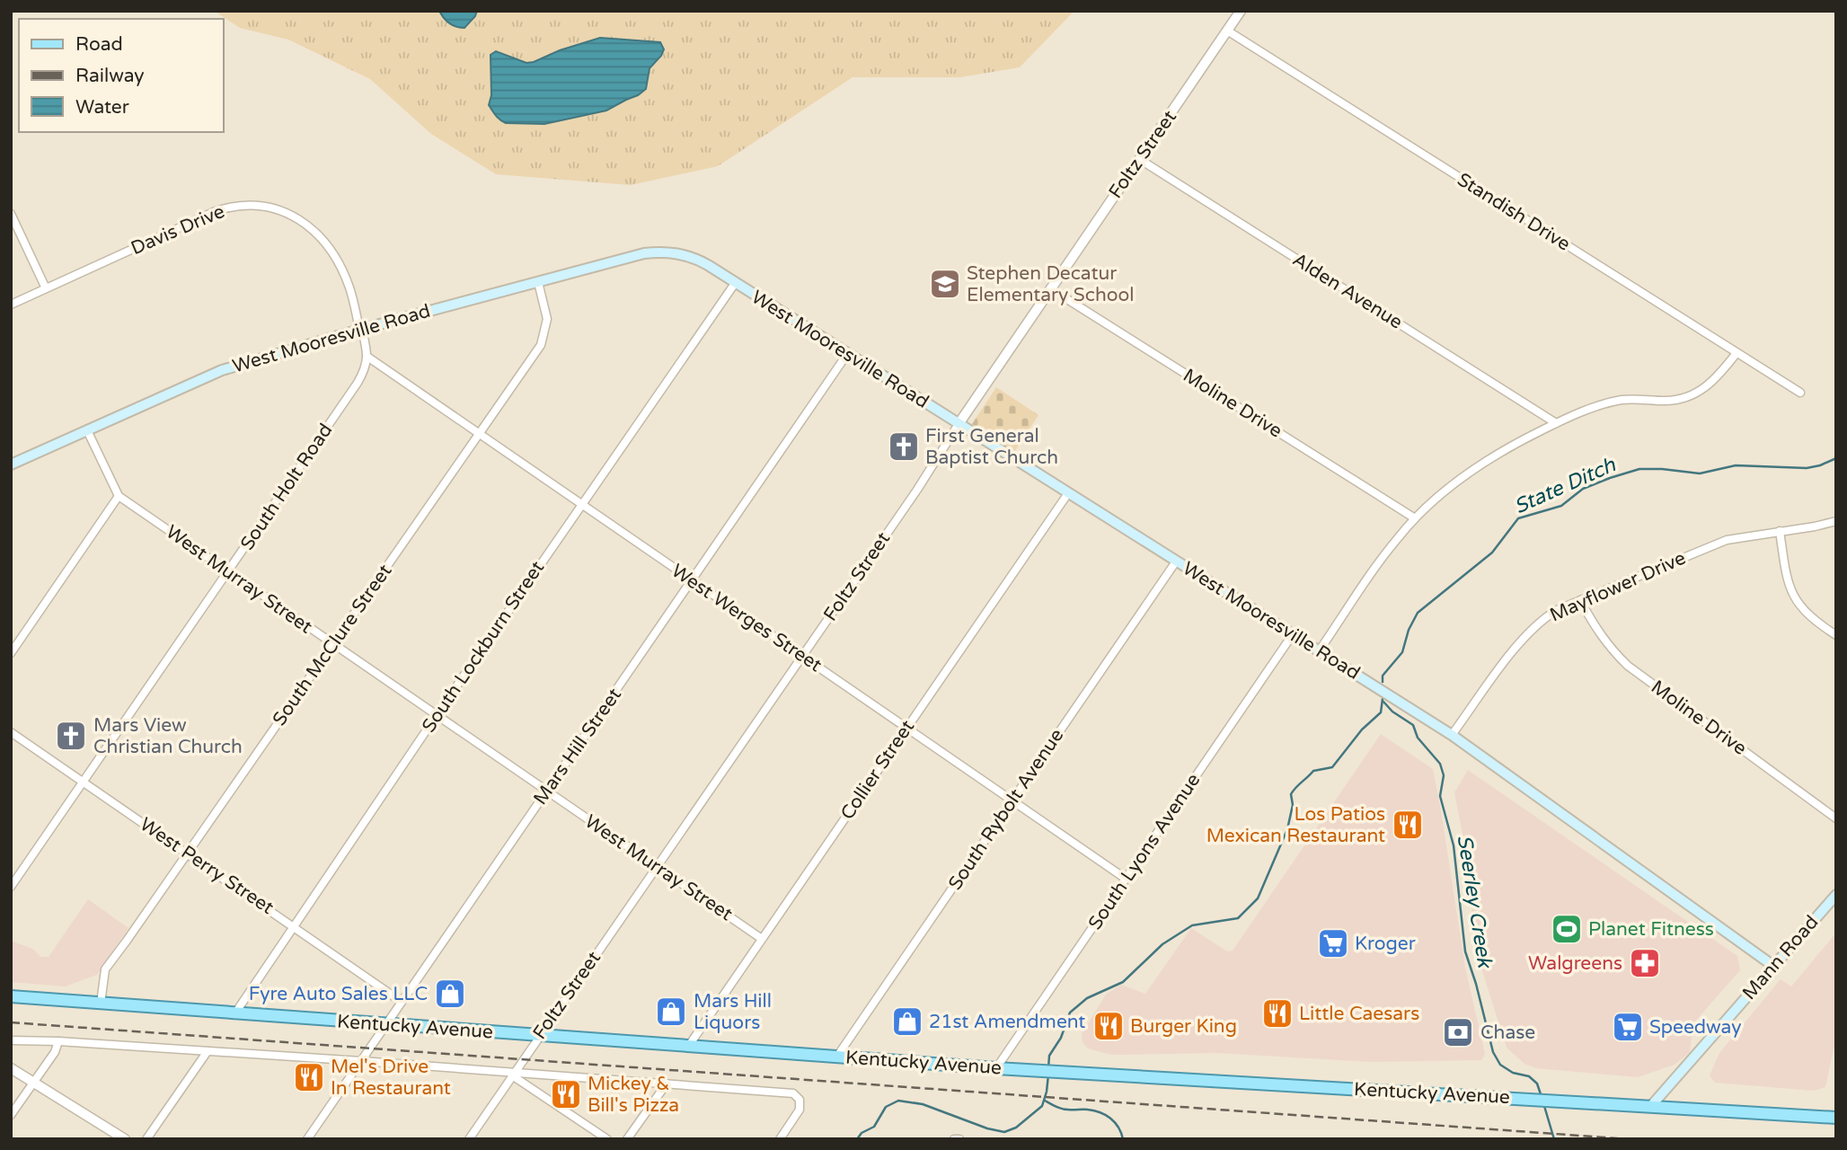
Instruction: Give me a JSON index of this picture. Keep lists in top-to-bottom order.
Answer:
{
  "streets": {
    "main road": ["West Mooresville Road", "Mann Road", "Kentucky Avenue"],
    "street": [
      "Foltz Street",
      "Standish Drive",
      "Davis Drive",
      "Alden Avenue",
      "Moline Drive",
      "South Holt Road",
      "West Murray Street",
      "Mayflower Drive",
      "West Werges Street",
      "South McClure Street",
      "South Lockburn Street",
      "Mars Hill Street",
      "Collier Street",
      "South Rybolt Avenue",
      "South Lyons Avenue",
      "West Perry Street"
    ]
  },
  "crossings": [
    ["Foltz Street", "Standish Drive"],
    ["Foltz Street", "Alden Avenue"],
    ["Foltz Street", "West Mooresville Road"],
    ["Foltz Street", "Moline Drive"],
    ["Foltz Street", "West Murray Street"],
    ["Foltz Street", "West Werges Street"],
    ["Foltz Street", "Kentucky Avenue"],
    ["Davis Drive", "West Mooresville Road"],
    ["West Mooresville Road", "West Murray Street"],
    ["West Mooresville Road", "Mayflower Drive"],
    ["West Mooresville Road", "South McClure Street"],
    ["West Mooresville Road", "South Lockburn Street"],
    ["West Mooresville Road", "Mars Hill Street"],
    ["West Mooresville Road", "Collier Street"],
    ["West Mooresville Road", "South Rybolt Avenue"],
    ["West Mooresville Road", "South Lyons Avenue"],
    ["West Mooresville Road", "Mann Road"],
    ["Moline Drive", "Mayflower Drive"],
    ["South Holt Road", "West Murray Street"],
    ["South Holt Road", "West Werges Street"],
    ["South Holt Road", "West Perry Street"],
    ["West Murray Street", "South McClure Street"],
    ["West Murray Street", "South Lockburn Street"],
    ["West Murray Street", "Mars Hill Street"],
    ["West Murray Street", "Collier Street"],
    ["West Werges Street", "South McClure Street"],
    ["West Werges Street", "South Lockburn Street"],
    ["West Werges Street", "Mars Hill Street"],
    ["West Werges Street", "Collier Street"],
    ["West Werges Street", "South Rybolt Avenue"],
    ["West Werges Street", "South Lyons Avenue"],
    ["South McClure Street", "West Perry Street"],
    ["South McClure Street", "Kentucky Avenue"],
    ["South Lockburn Street", "West Perry Street"],
    ["South Lockburn Street", "Kentucky Avenue"],
    ["Mars Hill Street", "West Perry Street"],
    ["Mars Hill Street", "Kentucky Avenue"],
    ["Collier Street", "Kentucky Avenue"],
    ["South Rybolt Avenue", "Kentucky Avenue"],
    ["South Lyons Avenue", "Kentucky Avenue"],
    ["Mann Road", "Kentucky Avenue"]
  ],
  "water": ["State Ditch", "Seerley Creek"],
  "places": {
    "school or university": ["Stephen Decatur Elementary School"],
    "church": ["First General Baptist Church", "Mars View Christian Church"],
    "restaurant": [
      "Los Patios Mexican Restaurant",
      "Little Caesars",
      "Burger King",
      "Mel's Drive In Restaurant",
      "Mickey & Bill's Pizza"
    ],
    "sports": ["Planet Fitness"],
    "supermarket": ["Kroger", "Speedway"],
    "pharmacy": ["Walgreens"],
    "shop": ["Fyre Auto Sales LLC", "Mars Hill Liquors", "21st Amendment"],
    "bank": ["Chase"]
  },
  "legend": ["Road", "Railway", "Water"]
}
